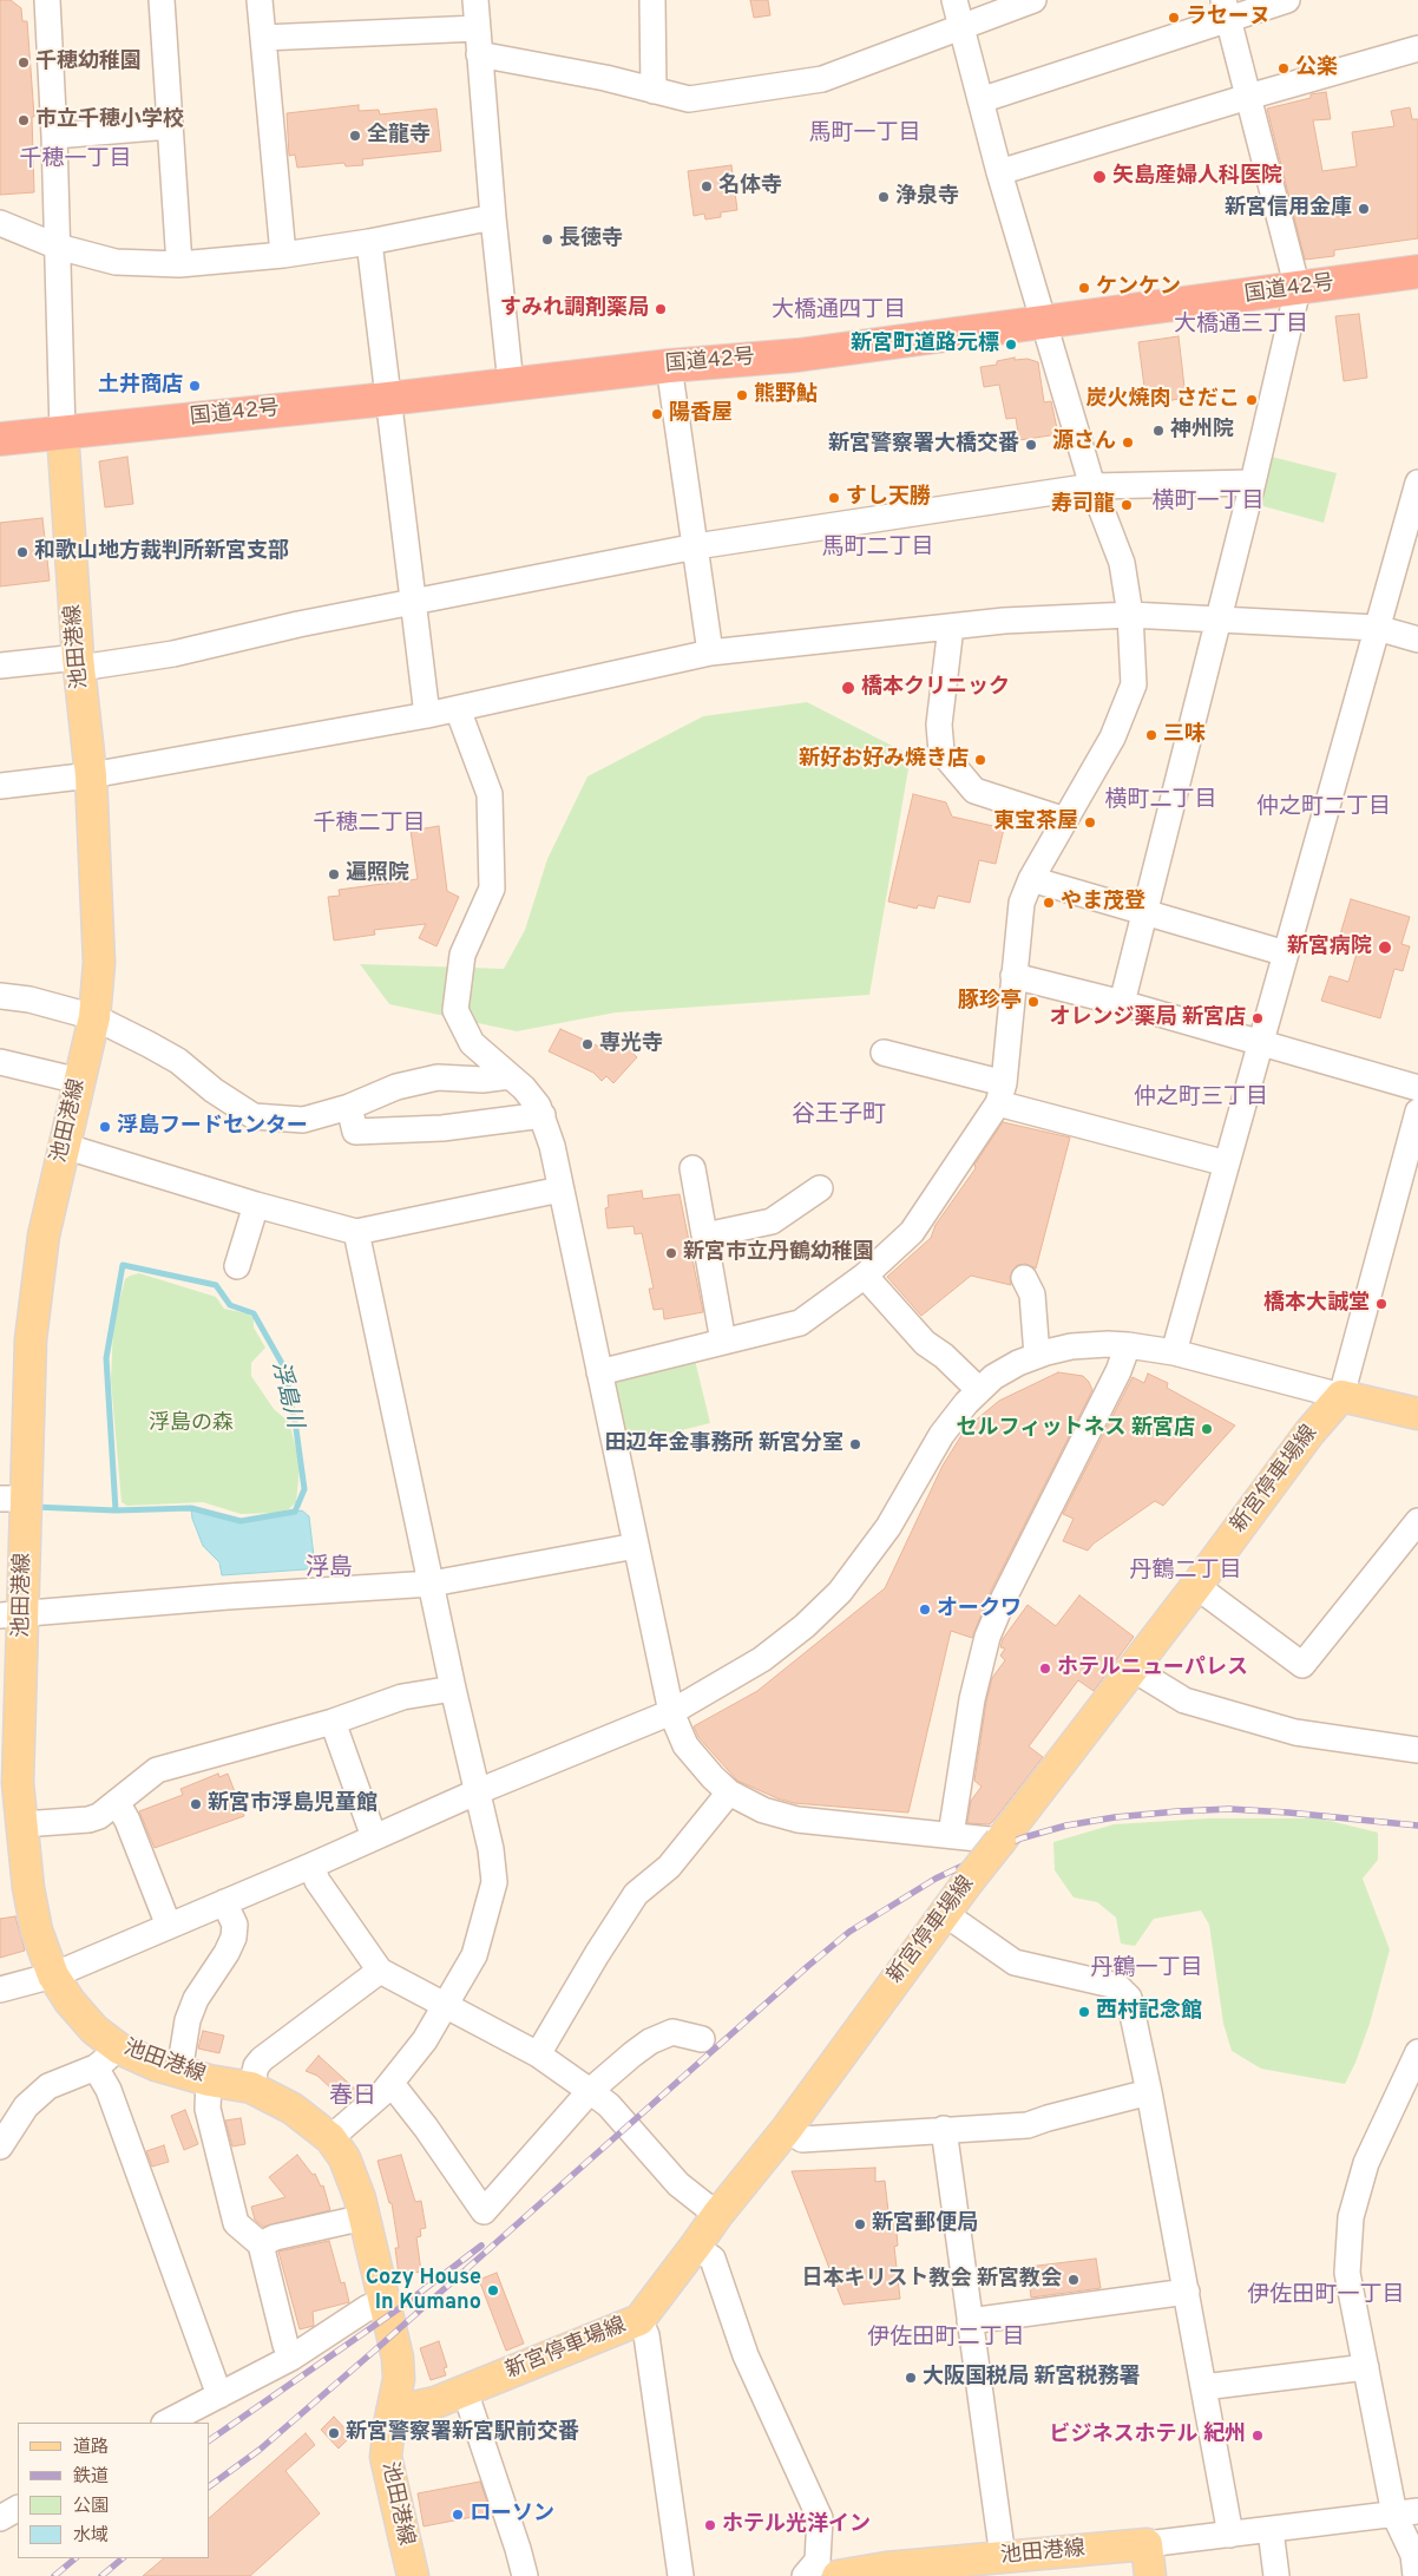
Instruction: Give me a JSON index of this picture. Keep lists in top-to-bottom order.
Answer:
{
  "streets": {
    "highway": ["国道42号"],
    "main road": ["池田港線", "新宮停車場線"]
  },
  "crossings": [
    ["国道42号", "池田港線"],
    ["池田港線", "新宮停車場線"]
  ],
  "districts": [
    "馬町一丁目",
    "千穂一丁目",
    "大橋通四丁目",
    "大橋通三丁目",
    "横町一丁目",
    "馬町二丁目",
    "横町二丁目",
    "仲之町二丁目",
    "千穂二丁目",
    "仲之町三丁目",
    "谷王子町",
    "浮島",
    "丹鶴二丁目",
    "丹鶴一丁目",
    "春日",
    "伊佐田町一丁目",
    "伊佐田町二丁目"
  ],
  "water": ["浮島川"],
  "parks": ["浮島の森"],
  "places": [
    "ラセーヌ",
    "千穂幼稚園",
    "公楽",
    "市立千穂小学校",
    "全龍寺",
    "矢島産婦人科医院",
    "名体寺",
    "浄泉寺",
    "新宮信用金庫",
    "長徳寺",
    "ケンケン",
    "すみれ調剤薬局",
    "新宮町道路元標",
    "土井商店",
    "熊野鮎",
    "炭火焼肉 さだこ",
    "陽香屋",
    "神州院",
    "源さん",
    "新宮警察署大橋交番",
    "すし天勝",
    "寿司龍",
    "和歌山地方裁判所新宮支部",
    "橋本クリニック",
    "三味",
    "新好お好み焼き店",
    "東宝茶屋",
    "遍照院",
    "やま茂登",
    "新宮病院",
    "豚珍亭",
    "オレンジ薬局 新宮店",
    "専光寺",
    "浮島フードセンター",
    "新宮市立丹鶴幼稚園",
    "橋本大誠堂",
    "セルフィットネス 新宮店",
    "田辺年金事務所 新宮分室",
    "オークワ",
    "ホテルニューパレス",
    "新宮市浮島児童館",
    "西村記念館",
    "新宮郵便局",
    "日本キリスト教会 新宮教会",
    "Cozy House In Kumano",
    "大阪国税局 新宮税務署",
    "新宮警察署新宮駅前交番",
    "ビジネスホテル 紀州",
    "ローソン",
    "ホテル光洋イン"
  ],
  "legend": [
    "道路",
    "鉄道",
    "公園",
    "水域"
  ]
}
